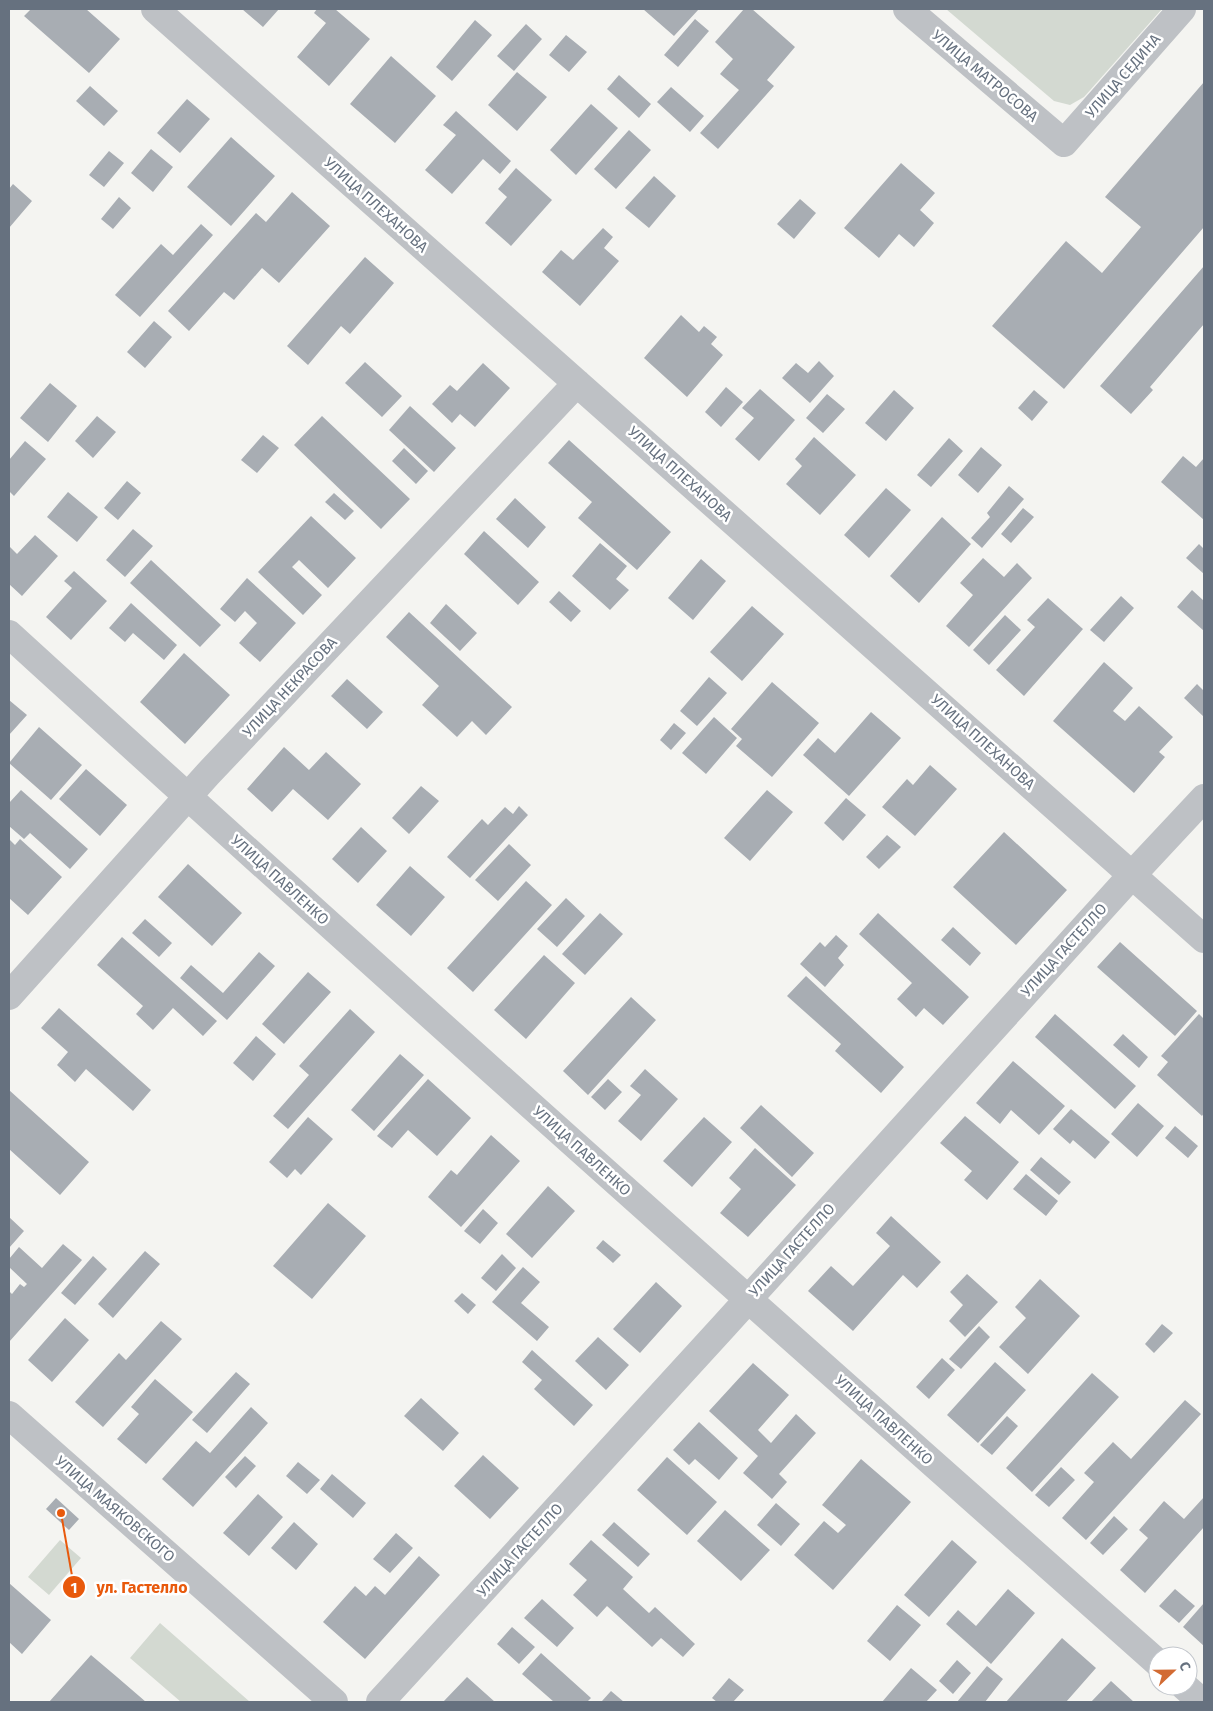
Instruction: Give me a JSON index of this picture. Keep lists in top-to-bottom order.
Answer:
{
  "streets": {
    "street": [
      "УЛИЦА МАТРОСОВА",
      "УЛИЦА СЕДИНА",
      "УЛИЦА ПЛЕХАНОВА",
      "УЛИЦА НЕКРАСОВА",
      "УЛИЦА ПАВЛЕНКО",
      "УЛИЦА ГАСТЕЛЛО",
      "УЛИЦА МАЯКОВСКОГО"
    ]
  },
  "crossings": [
    ["УЛИЦА МАТРОСОВА", "УЛИЦА СЕДИНА"],
    ["УЛИЦА ПЛЕХАНОВА", "УЛИЦА НЕКРАСОВА"],
    ["УЛИЦА ПЛЕХАНОВА", "УЛИЦА ГАСТЕЛЛО"],
    ["УЛИЦА НЕКРАСОВА", "УЛИЦА ПАВЛЕНКО"],
    ["УЛИЦА ПАВЛЕНКО", "УЛИЦА ГАСТЕЛЛО"]
  ],
  "places": ["ул. Гастелло"],
  "north": "right"
}
